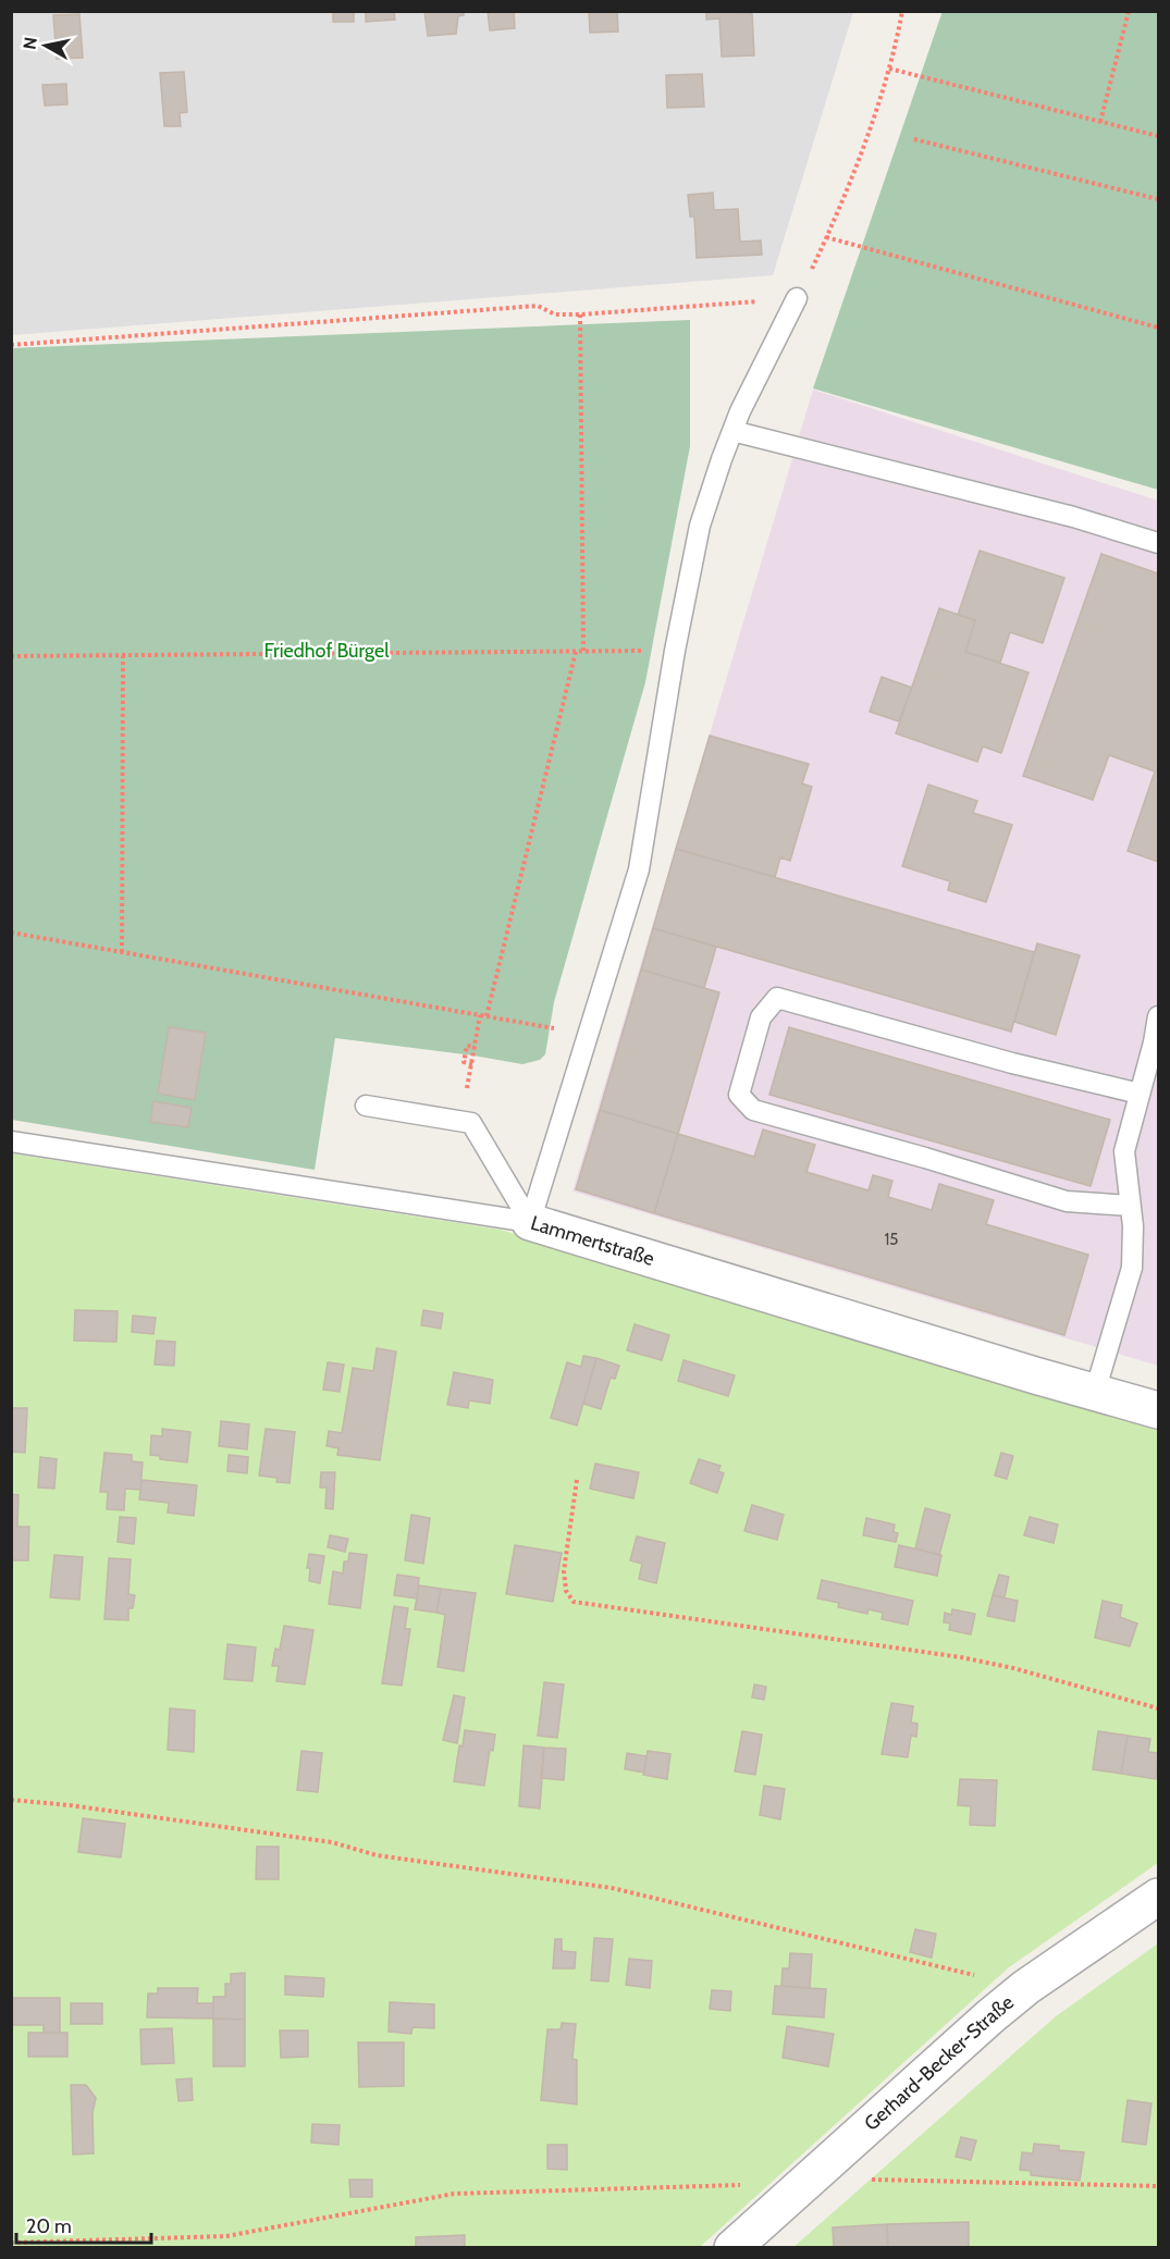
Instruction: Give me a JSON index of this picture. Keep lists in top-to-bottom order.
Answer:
{
  "streets": {
    "street": ["Lammertstraße", "Gerhard-Becker-Straße"]
  },
  "parks": ["Friedhof Bürgel"],
  "house_numbers": ["15"],
  "scale_bar": "20 m",
  "north": "left"
}
